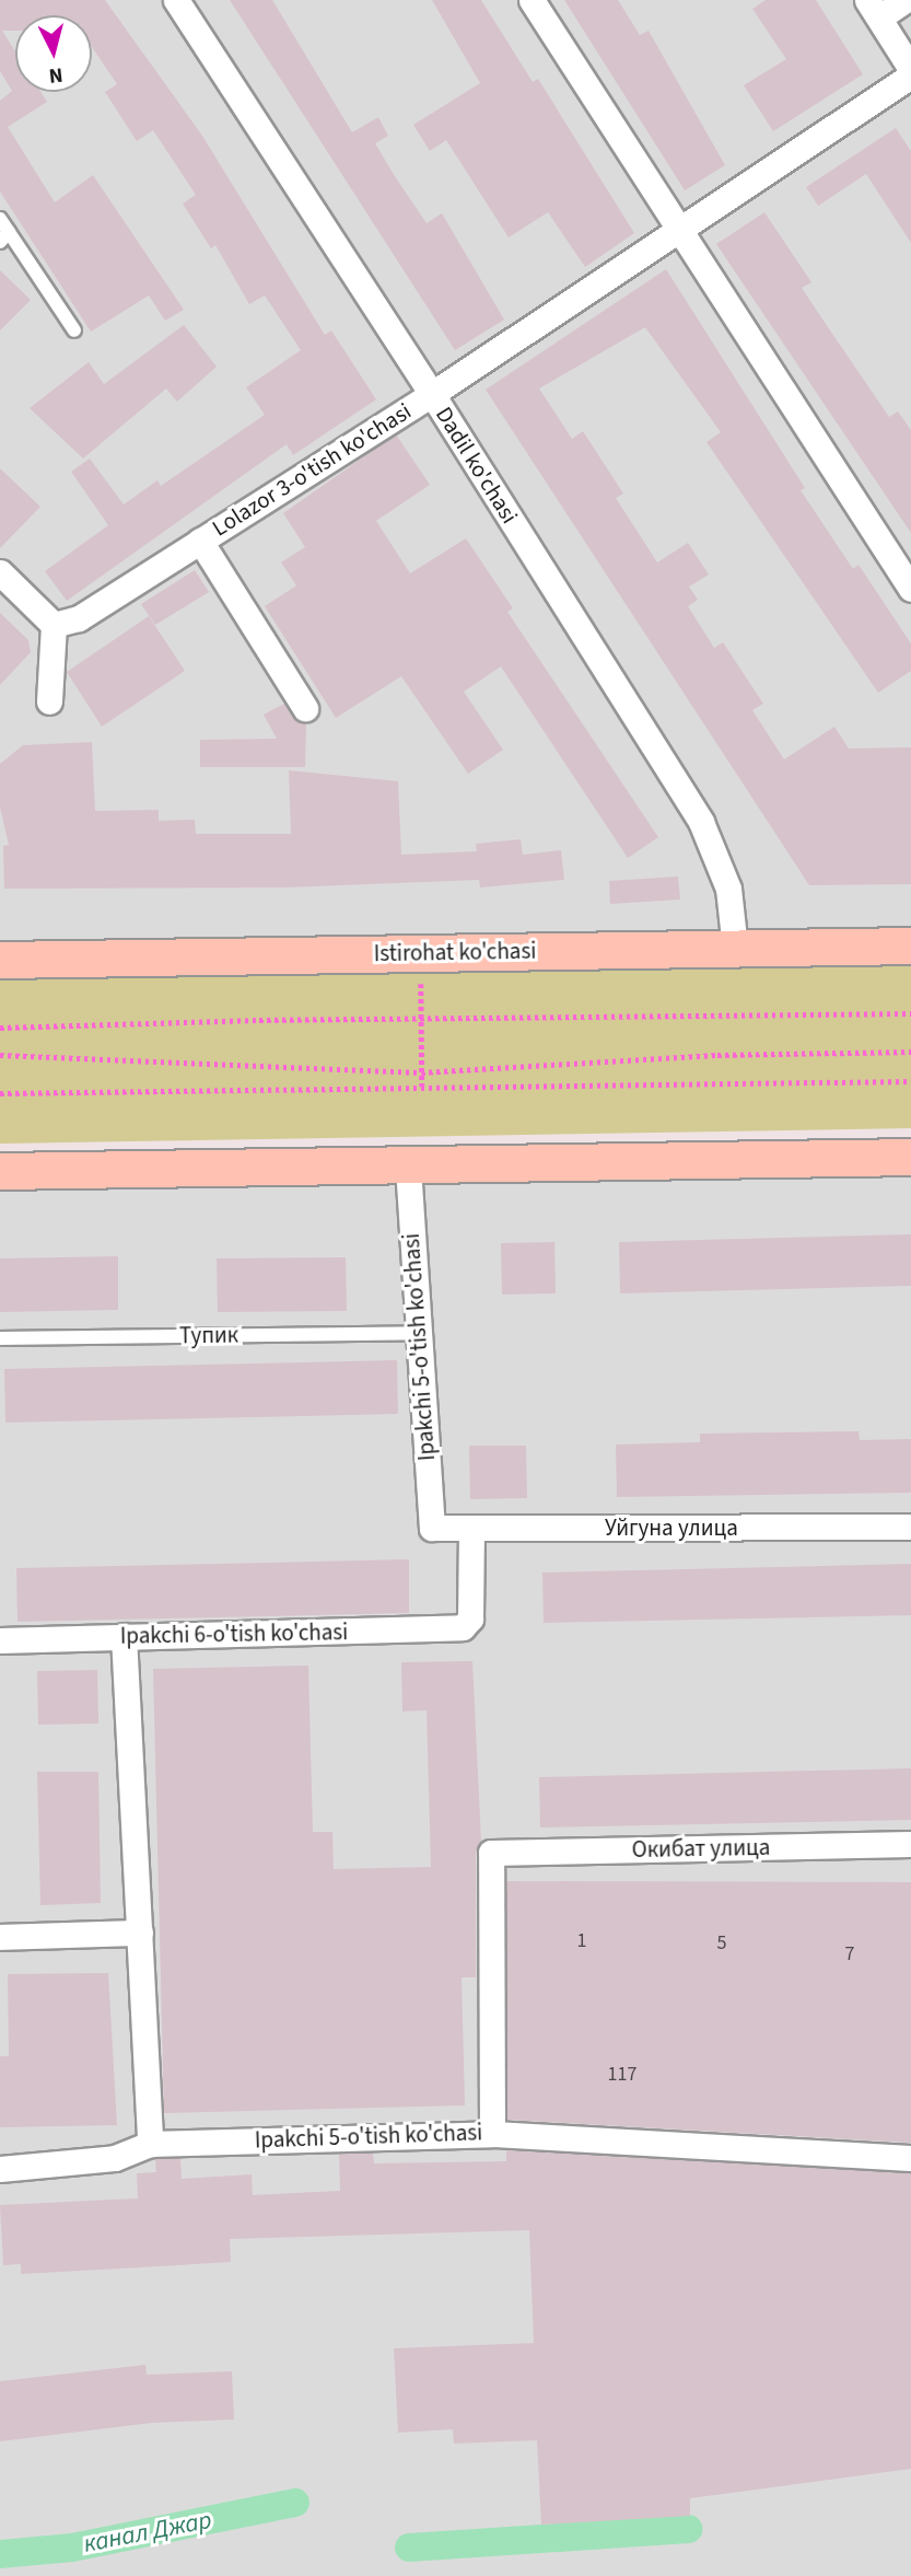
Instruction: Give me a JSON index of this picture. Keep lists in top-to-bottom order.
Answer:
{
  "streets": {
    "main road": ["Istirohat ko'chasi"],
    "street": [
      "Dadil ko'chasi",
      "Lolazor 3-o'tish ko'chasi",
      "Ipakchi 5-o'tish ko'chasi",
      "Уйгуна улица",
      "Ipakchi 6-o'tish ko'chasi",
      "Окибат улица"
    ],
    "lane": ["Тупик"]
  },
  "crossings": [
    ["Dadil ko'chasi", "Lolazor 3-o'tish ko'chasi"],
    ["Dadil ko'chasi", "Istirohat ko'chasi"],
    ["Тупик", "Ipakchi 5-o'tish ko'chasi"],
    ["Ipakchi 5-o'tish ko'chasi", "Уйгуна улица"],
    ["Ipakchi 5-o'tish ko'chasi", "Окибат улица"],
    ["Уйгуна улица", "Ipakchi 6-o'tish ko'chasi"]
  ],
  "water": ["канал Джар"],
  "house_numbers": [
    "1",
    "5",
    "7",
    "117"
  ],
  "north": "bottom"
}
